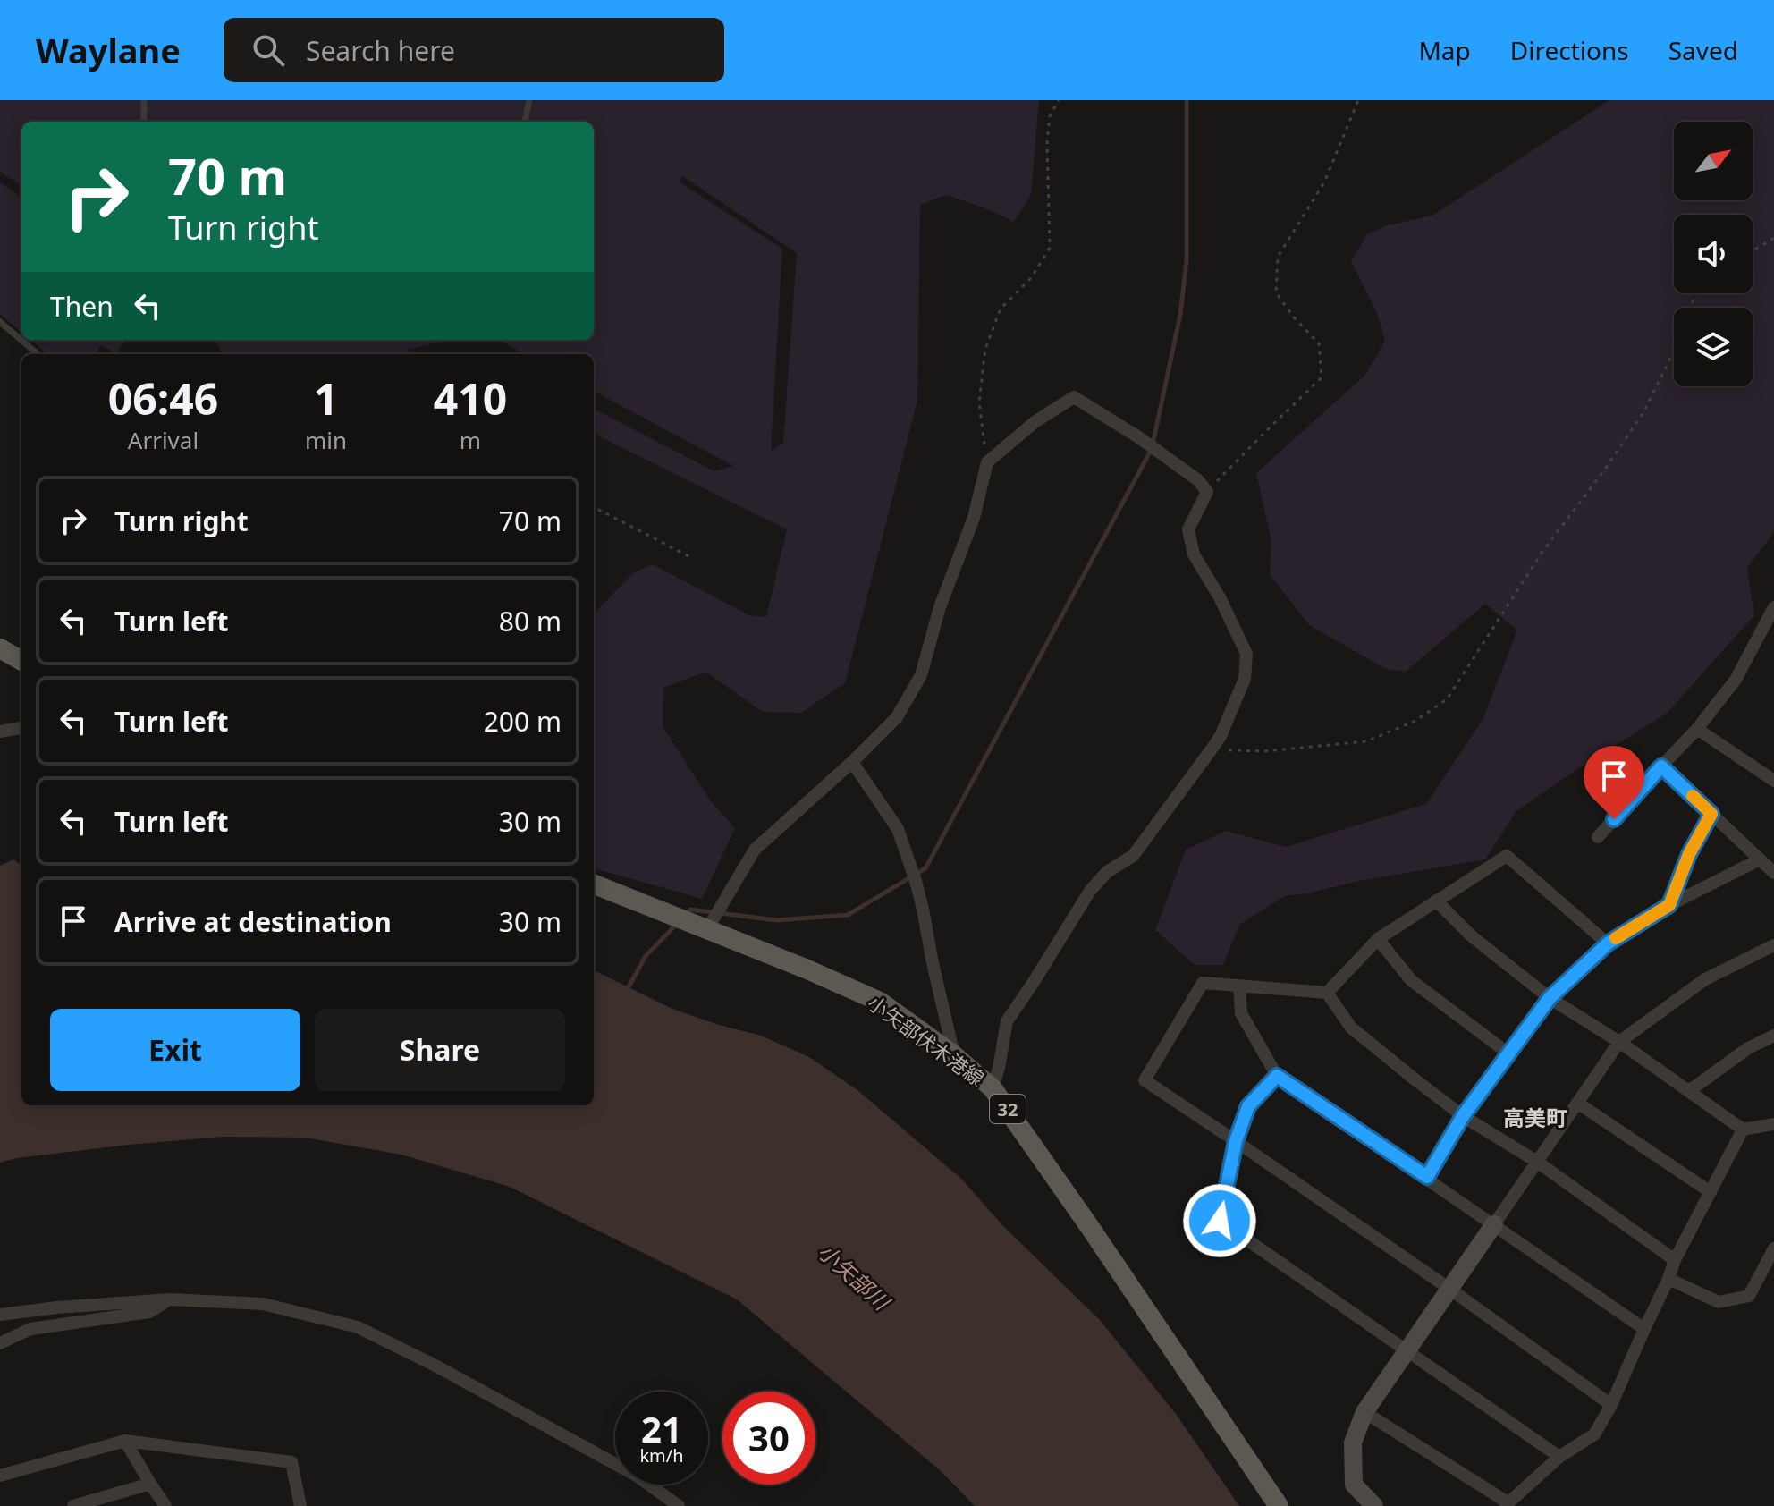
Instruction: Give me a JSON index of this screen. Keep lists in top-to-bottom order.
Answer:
{
  "streets": {
    "main road": ["小矢部伏木港線", "32"]
  },
  "districts": ["高美町"],
  "water": ["小矢部川"],
  "north": "top right",
  "page": {
    "header": "Waylane",
    "search": "Search here",
    "nav": ["Map", "Directions", "Saved"],
    "turn": ["70 m", "Turn right"],
    "then": "Then",
    "eta": [
      "06:46",
      "Arrival",
      "1",
      "min",
      "410",
      "m"
    ],
    "list": [
      {
        "name": "Turn right",
        "value": "70 m"
      },
      {
        "name": "Turn left",
        "value": "80 m"
      },
      {
        "name": "Turn left",
        "value": "200 m"
      },
      {
        "name": "Turn left",
        "value": "30 m"
      },
      {
        "name": "Arrive at destination",
        "value": "30 m"
      }
    ],
    "buttons": ["Exit", "Share"],
    "speed": "21 km/h",
    "limit": "30"
  }
}
